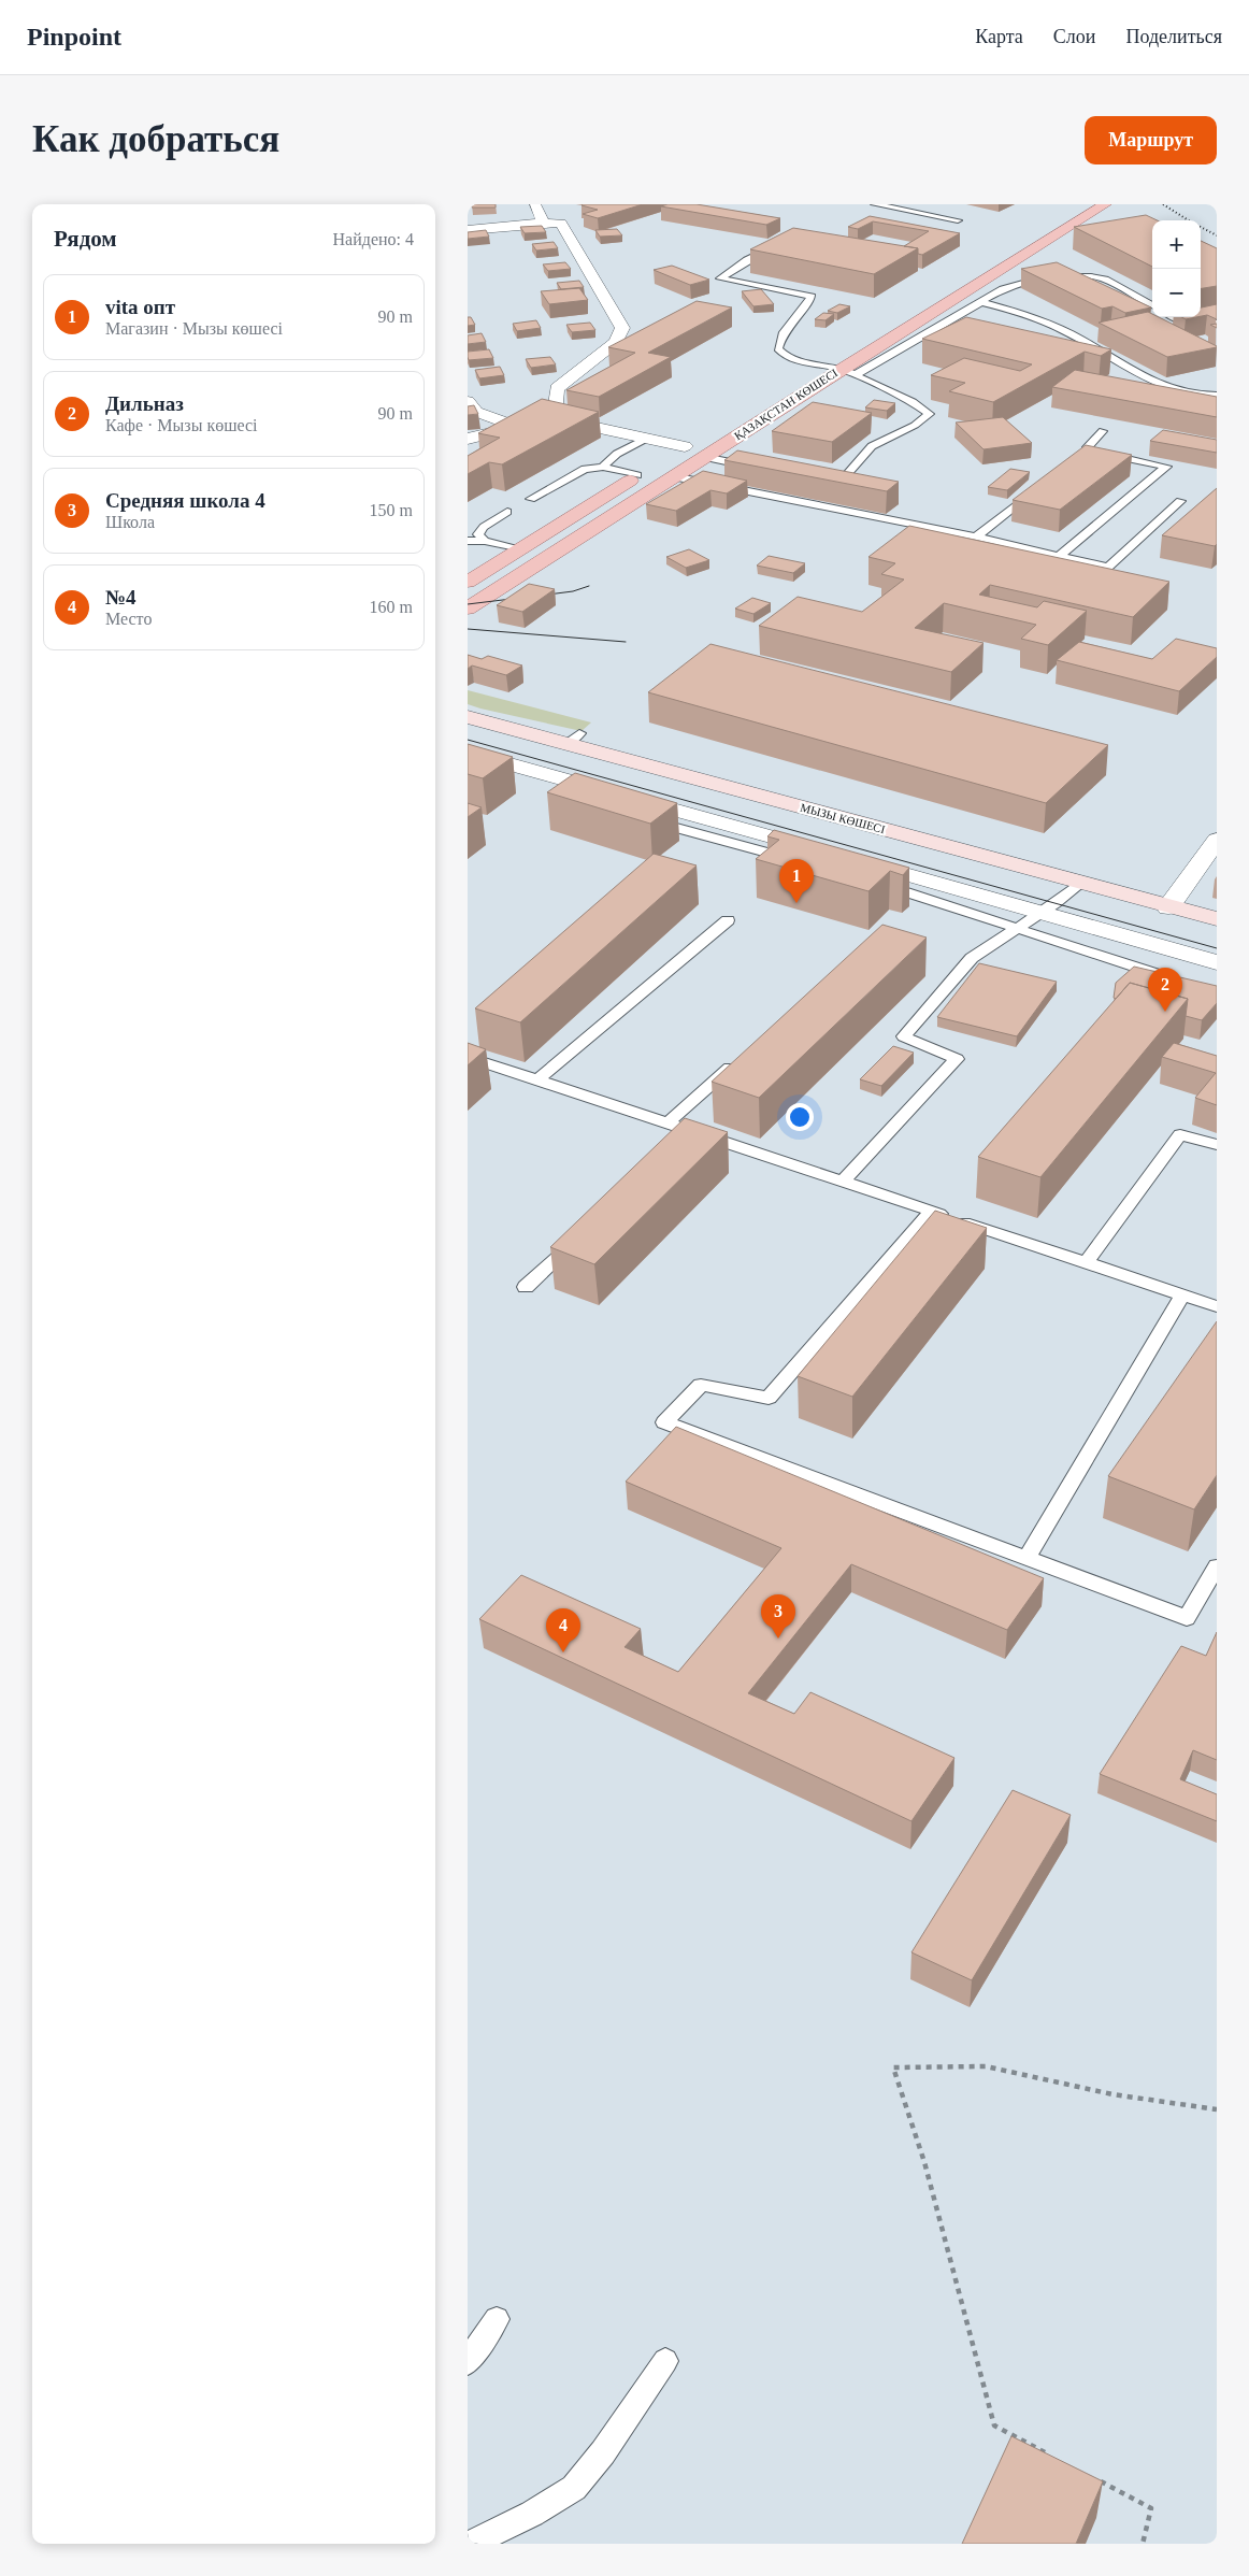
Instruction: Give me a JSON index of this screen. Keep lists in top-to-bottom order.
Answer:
{
  "streets": {
    "main road": ["ҚАЗАҚСТАН КӨШЕСІ", "МЫЗЫ КӨШЕСІ"]
  },
  "page": {
    "header": "Pinpoint",
    "nav": ["Карта", "Слои", "Поделиться"],
    "buttons": "Маршрут",
    "title": "Как добраться",
    "heading": ["Рядом", "Найдено: 4"],
    "map_buttons": ["+", "−"],
    "list": [
      {
        "mark": "1",
        "name": "vita опт",
        "note": "Магазин · Мызы көшесі",
        "value": "90 m"
      },
      {
        "mark": "2",
        "name": "Дильназ",
        "note": "Кафе · Мызы көшесі",
        "value": "90 m"
      },
      {
        "mark": "3",
        "name": "Средняя школа 4",
        "note": "Школа",
        "value": "150 m"
      },
      {
        "mark": "4",
        "name": "№4",
        "note": "Место",
        "value": "160 m"
      }
    ],
    "pins": [
      "1",
      "2",
      "3",
      "4"
    ]
  }
}
